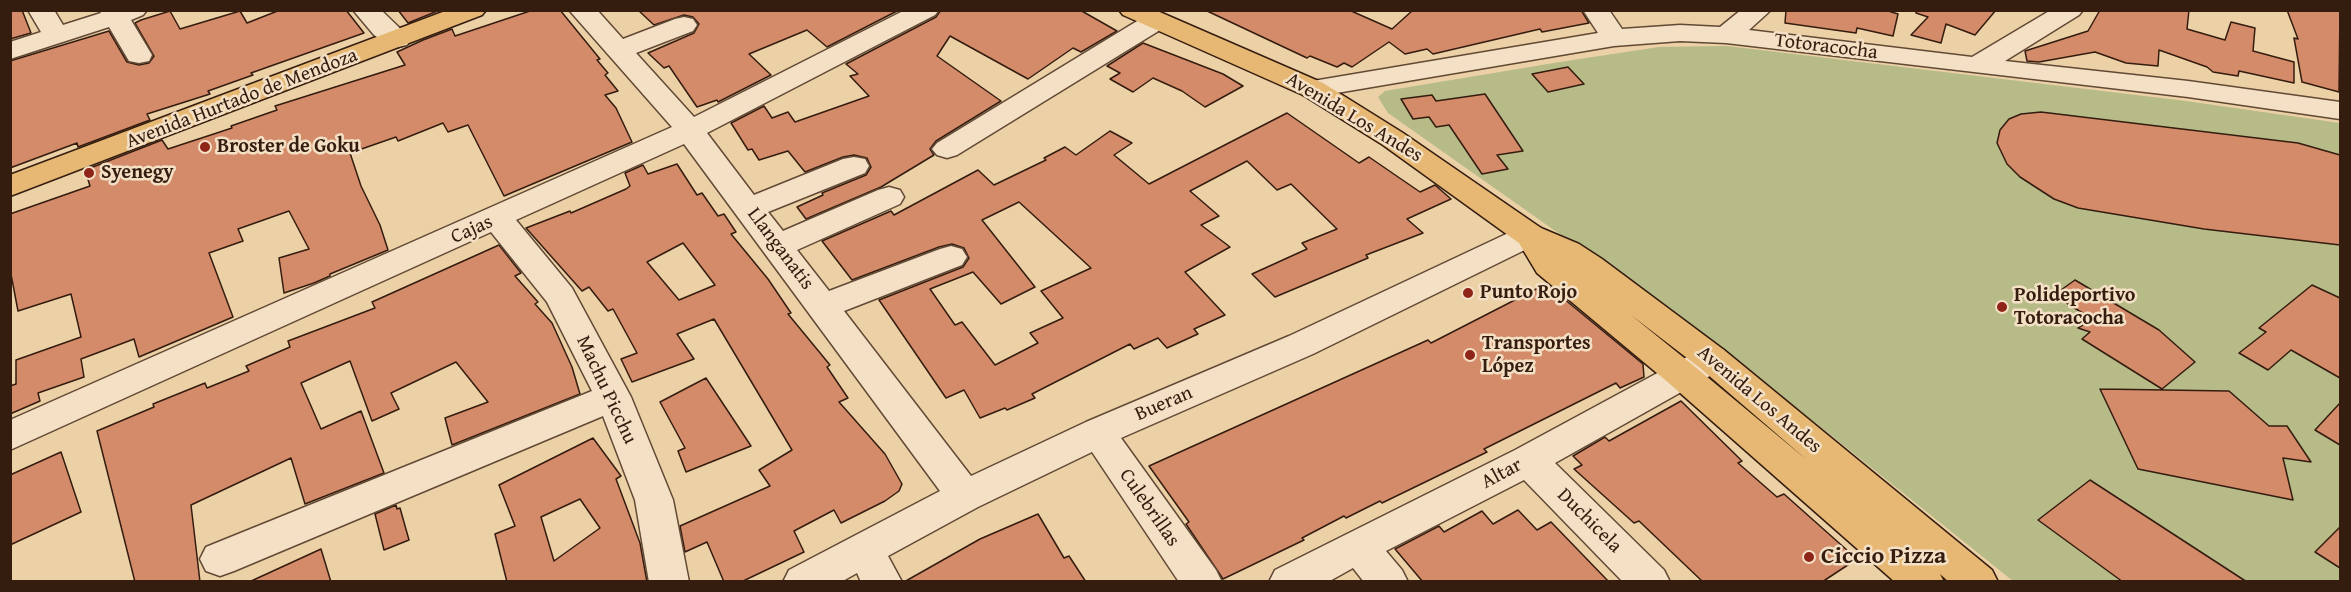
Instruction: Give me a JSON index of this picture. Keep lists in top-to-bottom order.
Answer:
{
  "streets": {
    "main road": ["Avenida Hurtado de Mendoza", "Avenida Los Andes"],
    "street": [
      "Totoracocha",
      "Cajas",
      "Llanganatis",
      "Machu Picchu",
      "Bueran",
      "Altar",
      "Culebrillas",
      "Duchicela"
    ]
  },
  "crossings": [
    ["Totoracocha", "Avenida Los Andes"],
    ["Avenida Los Andes", "Bueran"],
    ["Avenida Los Andes", "Altar"],
    ["Cajas", "Llanganatis"],
    ["Cajas", "Machu Picchu"],
    ["Llanganatis", "Bueran"],
    ["Bueran", "Culebrillas"],
    ["Altar", "Duchicela"]
  ],
  "places": [
    "Broster de Goku",
    "Syenegy",
    "Punto Rojo",
    "Polideportivo Totoracocha",
    "Transportes López",
    "Ciccio Pizza"
  ]
}
